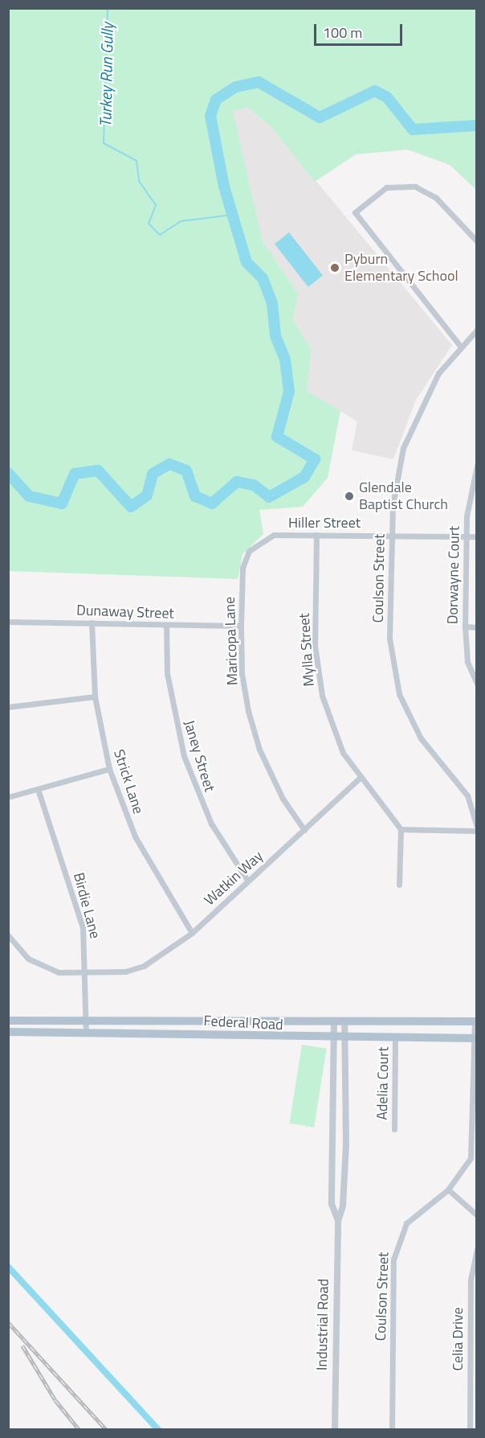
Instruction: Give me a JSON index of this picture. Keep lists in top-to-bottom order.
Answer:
{
  "streets": {
    "main road": ["Federal Road"],
    "street": [
      "Hiller Street",
      "Dorwayne Court",
      "Coulson Street",
      "Dunaway Street",
      "Maricopa Lane",
      "Mylla Street",
      "Janey Street",
      "Strick Lane",
      "Watkin Way",
      "Birdie Lane",
      "Adelia Court",
      "Industrial Road",
      "Celia Drive"
    ]
  },
  "crossings": [
    ["Hiller Street", "Dorwayne Court"],
    ["Hiller Street", "Coulson Street"],
    ["Hiller Street", "Maricopa Lane"],
    ["Hiller Street", "Mylla Street"],
    ["Coulson Street", "Federal Road"],
    ["Dunaway Street", "Maricopa Lane"],
    ["Dunaway Street", "Janey Street"],
    ["Dunaway Street", "Strick Lane"],
    ["Maricopa Lane", "Watkin Way"],
    ["Mylla Street", "Watkin Way"],
    ["Janey Street", "Watkin Way"],
    ["Strick Lane", "Watkin Way"],
    ["Watkin Way", "Birdie Lane"],
    ["Birdie Lane", "Federal Road"],
    ["Federal Road", "Adelia Court"],
    ["Federal Road", "Industrial Road"]
  ],
  "water": ["Turkey Run Gully"],
  "places": ["Pyburn Elementary School", "Glendale Baptist Church"],
  "scale_bar": "100 m"
}
